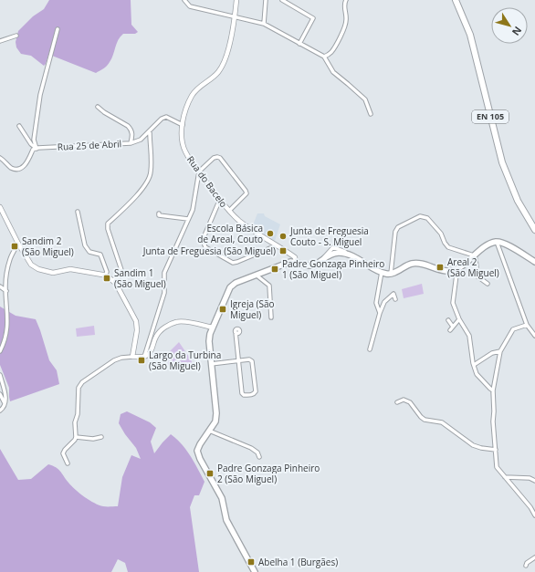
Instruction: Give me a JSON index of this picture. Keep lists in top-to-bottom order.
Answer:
{
  "streets": {
    "main road": ["EN 105"],
    "street": ["Rua 25 de Abril", "Rua do Bacelo"]
  },
  "crossings": [
    ["Rua 25 de Abril", "Rua do Bacelo"]
  ],
  "places": {
    "other": ["Escola Básica de Areal, Couto", "Junta de Freguesia Couto - S. Miguel"],
    "transit": [
      "Sandim 2 (São Miguel)",
      "Junta de Freguesia (São Miguel)",
      "Areal 2 (São Miguel)",
      "Padre Gonzaga Pinheiro 1 (São Miguel)",
      "Sandim 1 (São Miguel)",
      "Igreja (São Miguel)",
      "Largo da Turbina (São Miguel)",
      "Padre Gonzaga Pinheiro 2 (São Miguel)",
      "Abelha 1 (Burgães)"
    ]
  },
  "north": "bottom right"
}
